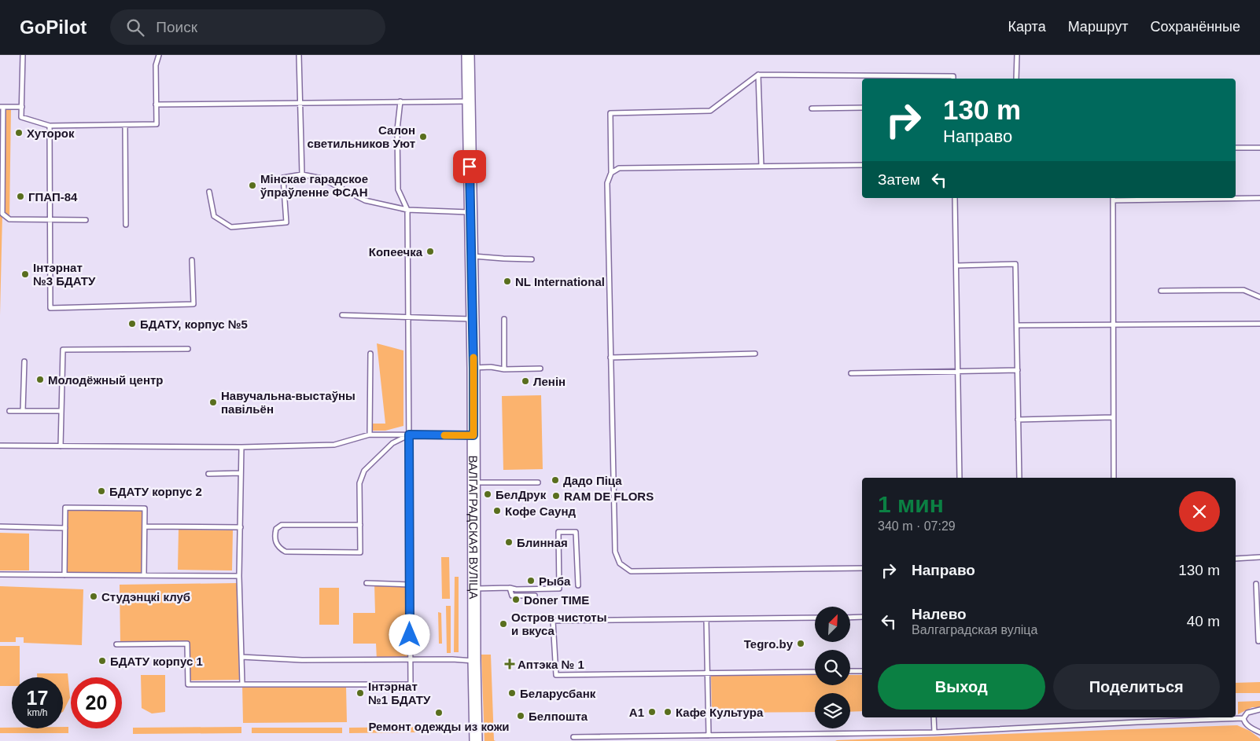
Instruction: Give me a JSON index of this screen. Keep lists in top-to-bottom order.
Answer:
{
  "streets": {
    "main road": ["ВАЛГАГРАДСКАЯ ВУЛІЦА"]
  },
  "places": {
    "other": [
      "Хуторок",
      "Салон светильников Уют",
      "Мінскае гарадское ўпраўленне ФСАН",
      "ГПАП-84",
      "Копеечка",
      "Інтэрнат №3 БДАТУ",
      "NL International",
      "БДАТУ, корпус №5",
      "Молодёжный центр",
      "Ленін",
      "Навучальна-выстаўны павільён",
      "Дадо Піца",
      "БДАТУ корпус 2",
      "БелДрук",
      "RAM DE FLORS",
      "Кофе Саунд",
      "Блинная",
      "Рыба",
      "Студэнцкі клуб",
      "Doner TIME",
      "Остров чистоты и вкуса",
      "Tegro.by",
      "БДАТУ корпус 1",
      "Інтэрнат №1 БДАТУ",
      "Беларусбанк",
      "A1",
      "Кафе Культура",
      "Ремонт одежды из кожи",
      "Белпошта"
    ],
    "health": ["Аптэка № 1"]
  },
  "north": "top right",
  "page": {
    "header": "GoPilot",
    "search": "Поиск",
    "nav": ["Карта", "Маршрут", "Сохранённые"],
    "turn": ["130 m", "Направо"],
    "then": "Затем",
    "heading": ["1 мин", "340 m · 07:29"],
    "list": [
      {
        "name": "Направо",
        "value": "130 m"
      },
      {
        "name": "Налево",
        "note": "Валгаградская вуліца",
        "value": "40 m"
      }
    ],
    "buttons": ["Выход", "Поделиться"],
    "speed": "17 km/h",
    "limit": "20"
  }
}
